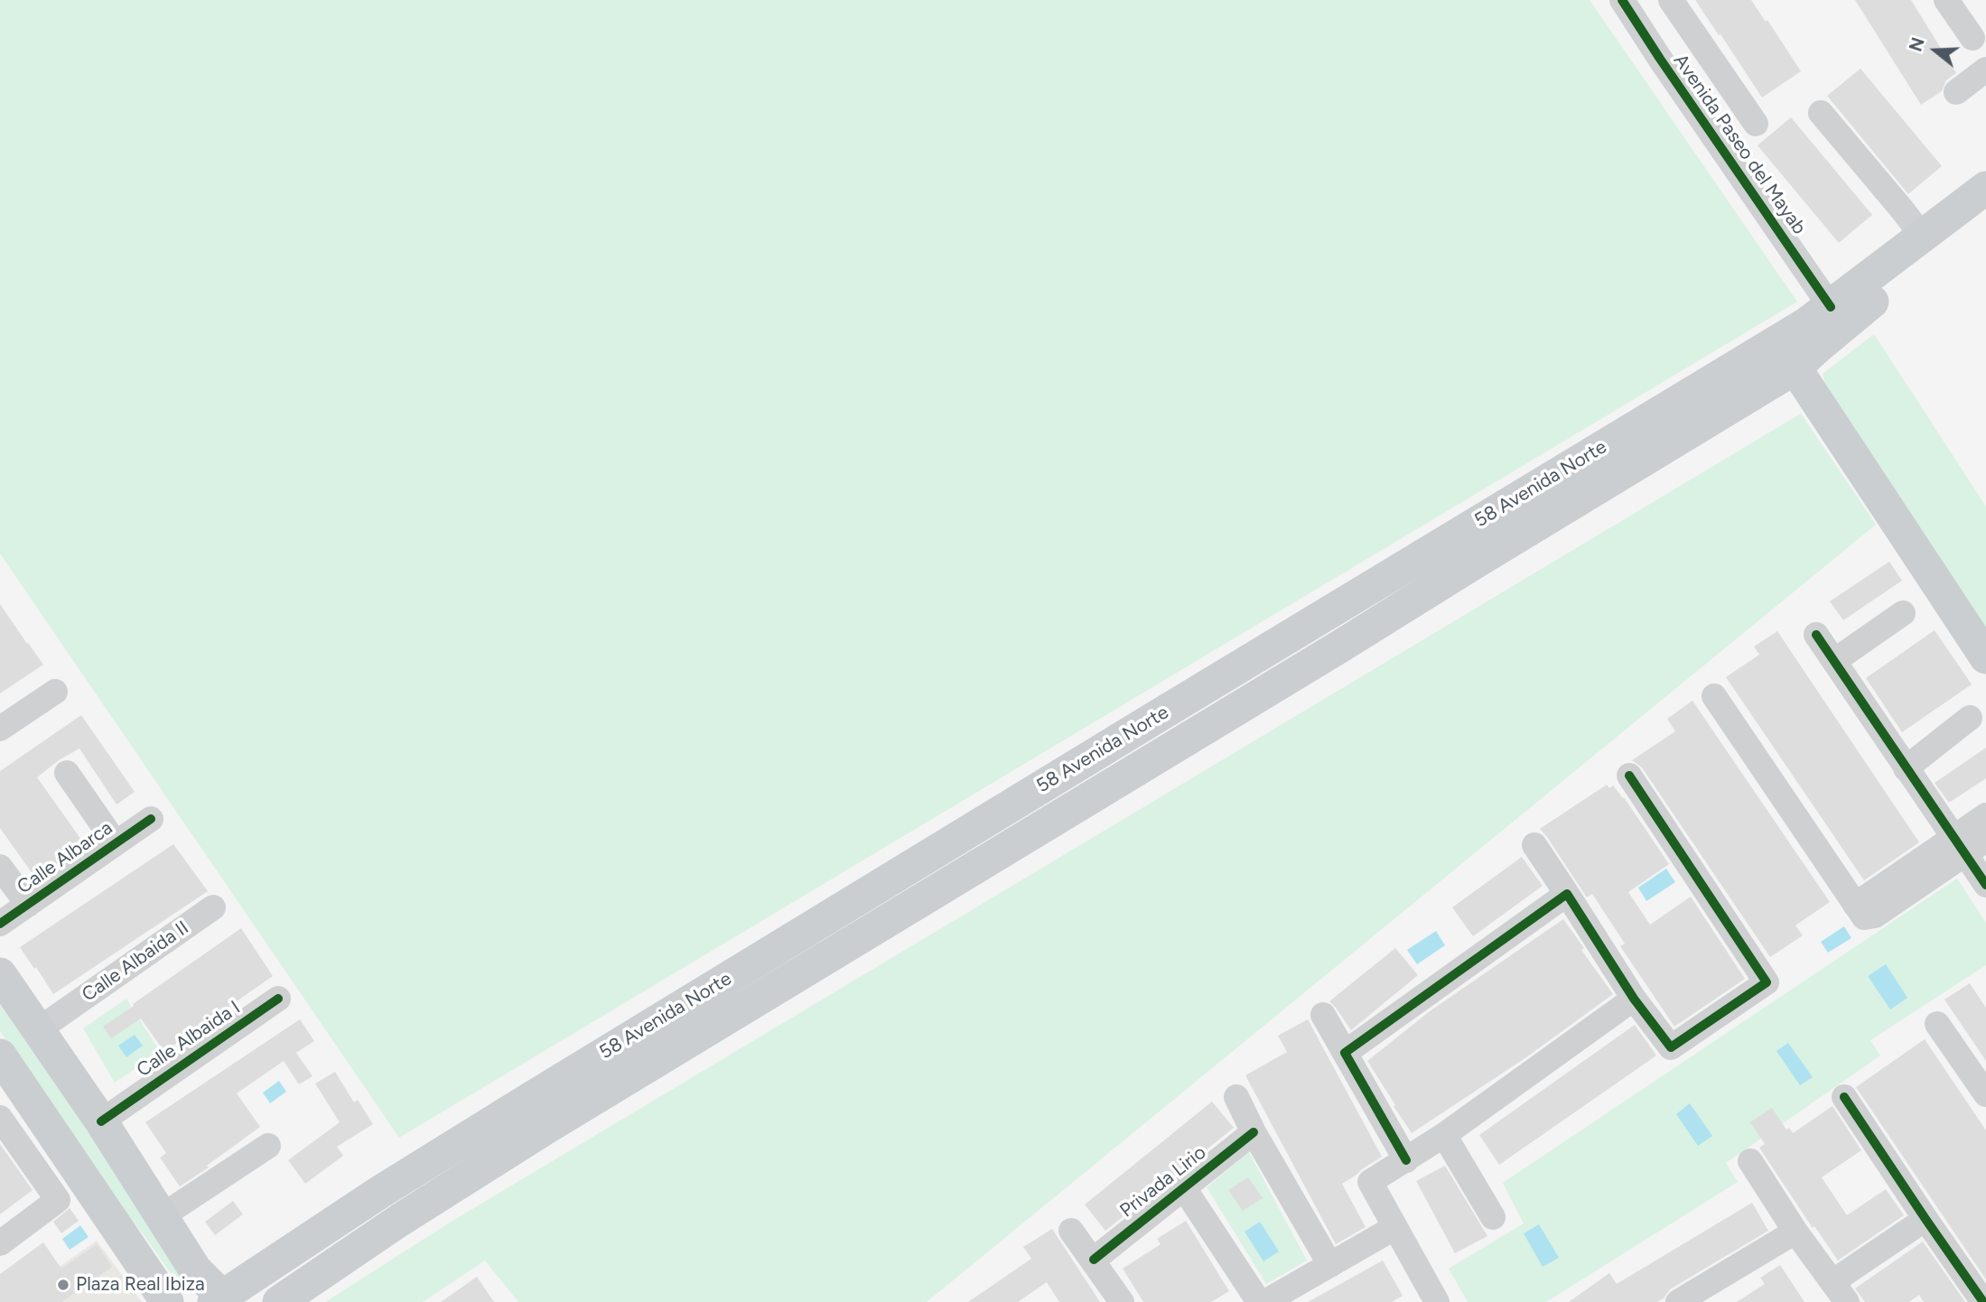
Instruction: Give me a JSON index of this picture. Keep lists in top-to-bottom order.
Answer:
{
  "streets": {
    "main road": ["58 Avenida Norte"],
    "street": [
      "Avenida Paseo del Mayab",
      "Calle Albarca",
      "Calle Albaida II",
      "Calle Albaida I",
      "Privada Lirio"
    ]
  },
  "crossings": [
    ["Avenida Paseo del Mayab", "58 Avenida Norte"]
  ],
  "places": ["Plaza Real Ibiza"],
  "north": "left"
}
